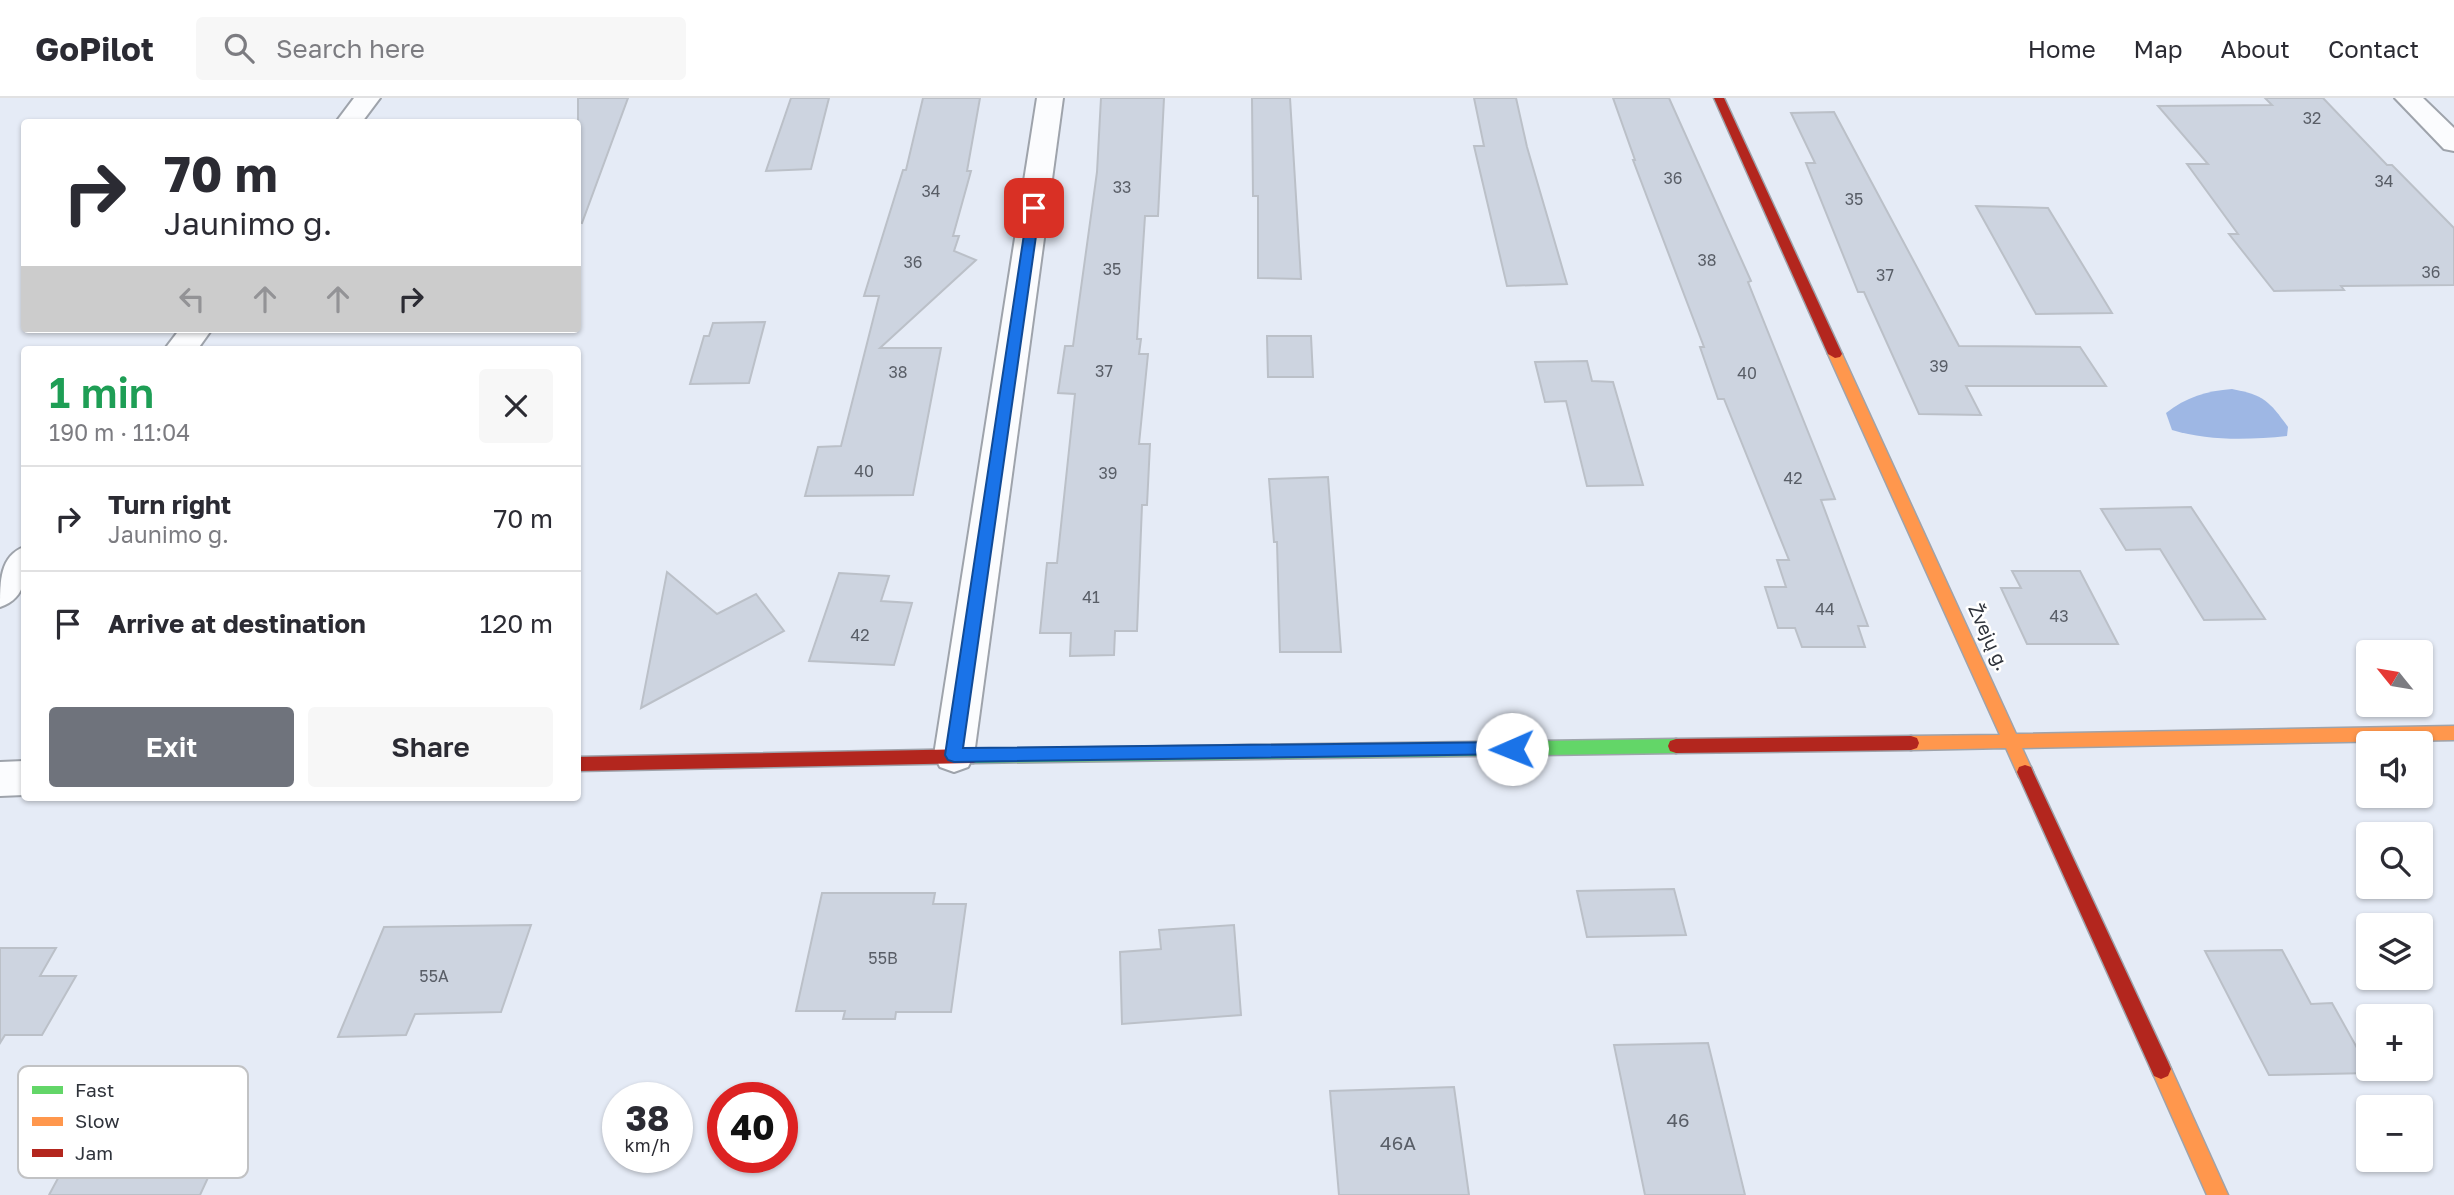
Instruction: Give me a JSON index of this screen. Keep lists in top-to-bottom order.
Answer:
{
  "streets": {
    "street": ["Žvejų g."]
  },
  "house_numbers": [
    "32",
    "36",
    "34",
    "33",
    "34",
    "35",
    "38",
    "36",
    "35",
    "36",
    "37",
    "39",
    "37",
    "38",
    "40",
    "40",
    "39",
    "42",
    "41",
    "44",
    "43",
    "42",
    "55B",
    "55A",
    "46",
    "46A"
  ],
  "legend": ["Fast", "Slow", "Jam"],
  "north": "top left",
  "page": {
    "header": "GoPilot",
    "search": "Search here",
    "nav": [
      "Home",
      "Map",
      "About",
      "Contact"
    ],
    "turn": ["70 m", "Jaunimo g."],
    "heading": ["1 min", "190 m · 11:04"],
    "list": [
      {
        "name": "Turn right",
        "note": "Jaunimo g.",
        "value": "70 m"
      },
      {
        "name": "Arrive at destination",
        "value": "120 m"
      }
    ],
    "map_buttons": ["+", "−"],
    "buttons": ["Exit", "Share"],
    "speed": "38 km/h",
    "limit": "40"
  }
}
